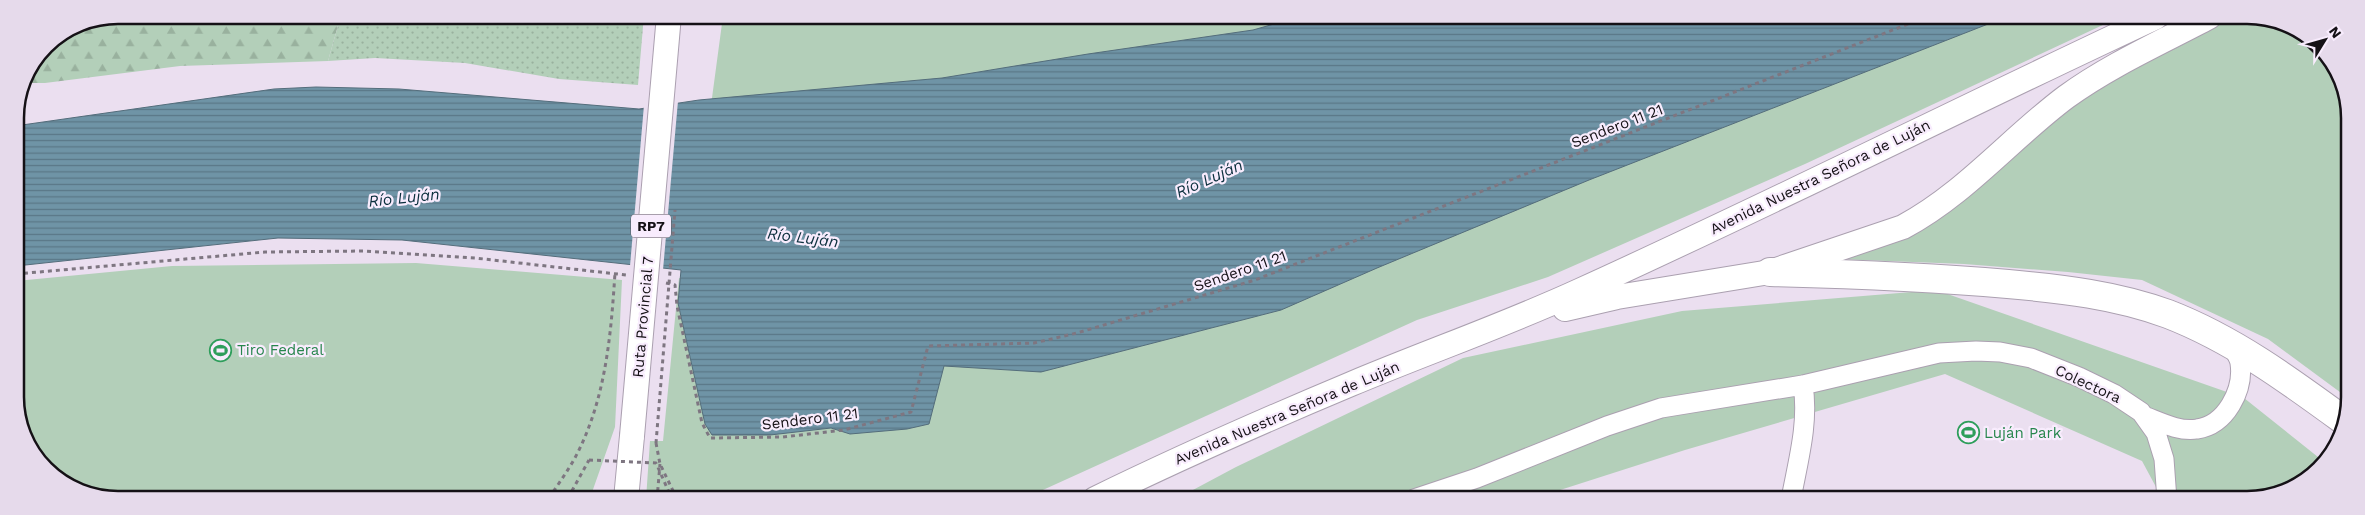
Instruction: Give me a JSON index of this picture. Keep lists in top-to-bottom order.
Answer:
{
  "streets": {
    "main road": ["Avenida Nuestra Señora de Luján", "RP7", "Ruta Provincial 7"],
    "street": ["Colectora"],
    "path": ["Sendero 11 21"]
  },
  "water": ["Río Luján"],
  "places": {
    "sports": ["Tiro Federal", "Luján Park"]
  },
  "north": "top right"
}
